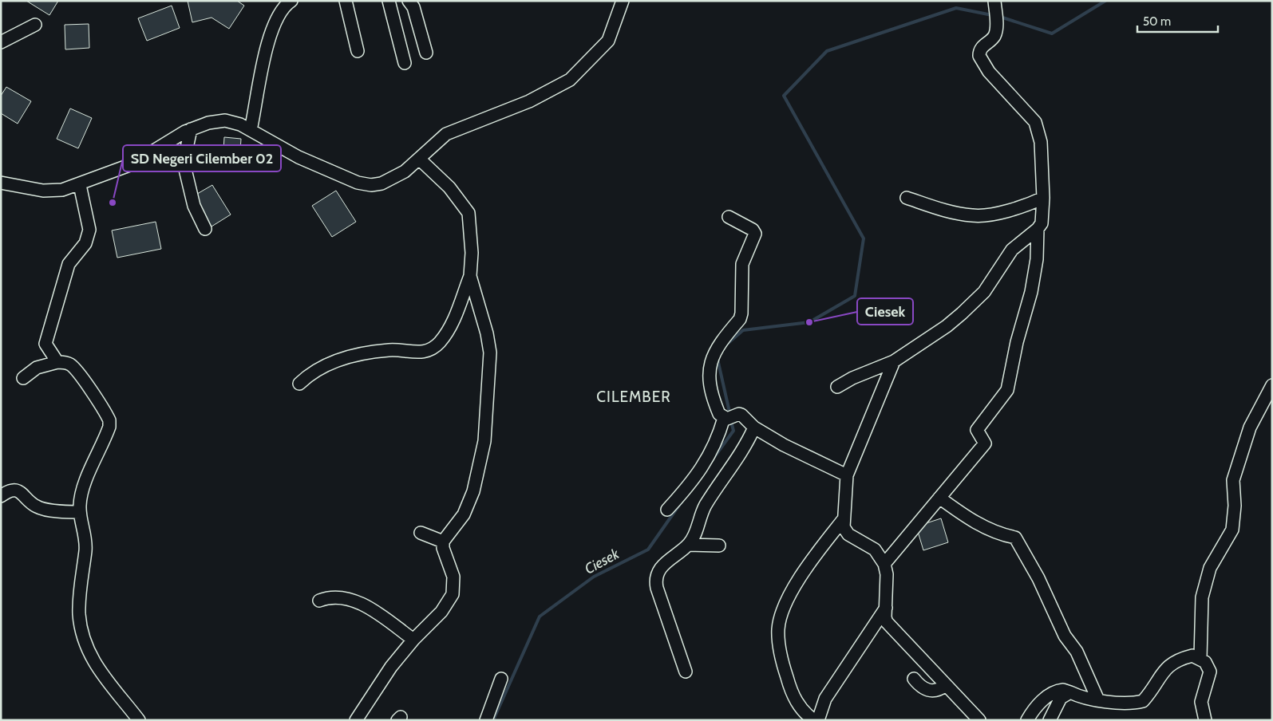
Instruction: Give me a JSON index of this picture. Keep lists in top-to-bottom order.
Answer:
{
  "districts": ["CILEMBER"],
  "water": ["Ciesek"],
  "places": ["SD Negeri Cilember 02", "Ciesek"],
  "scale_bar": "50 m"
}
